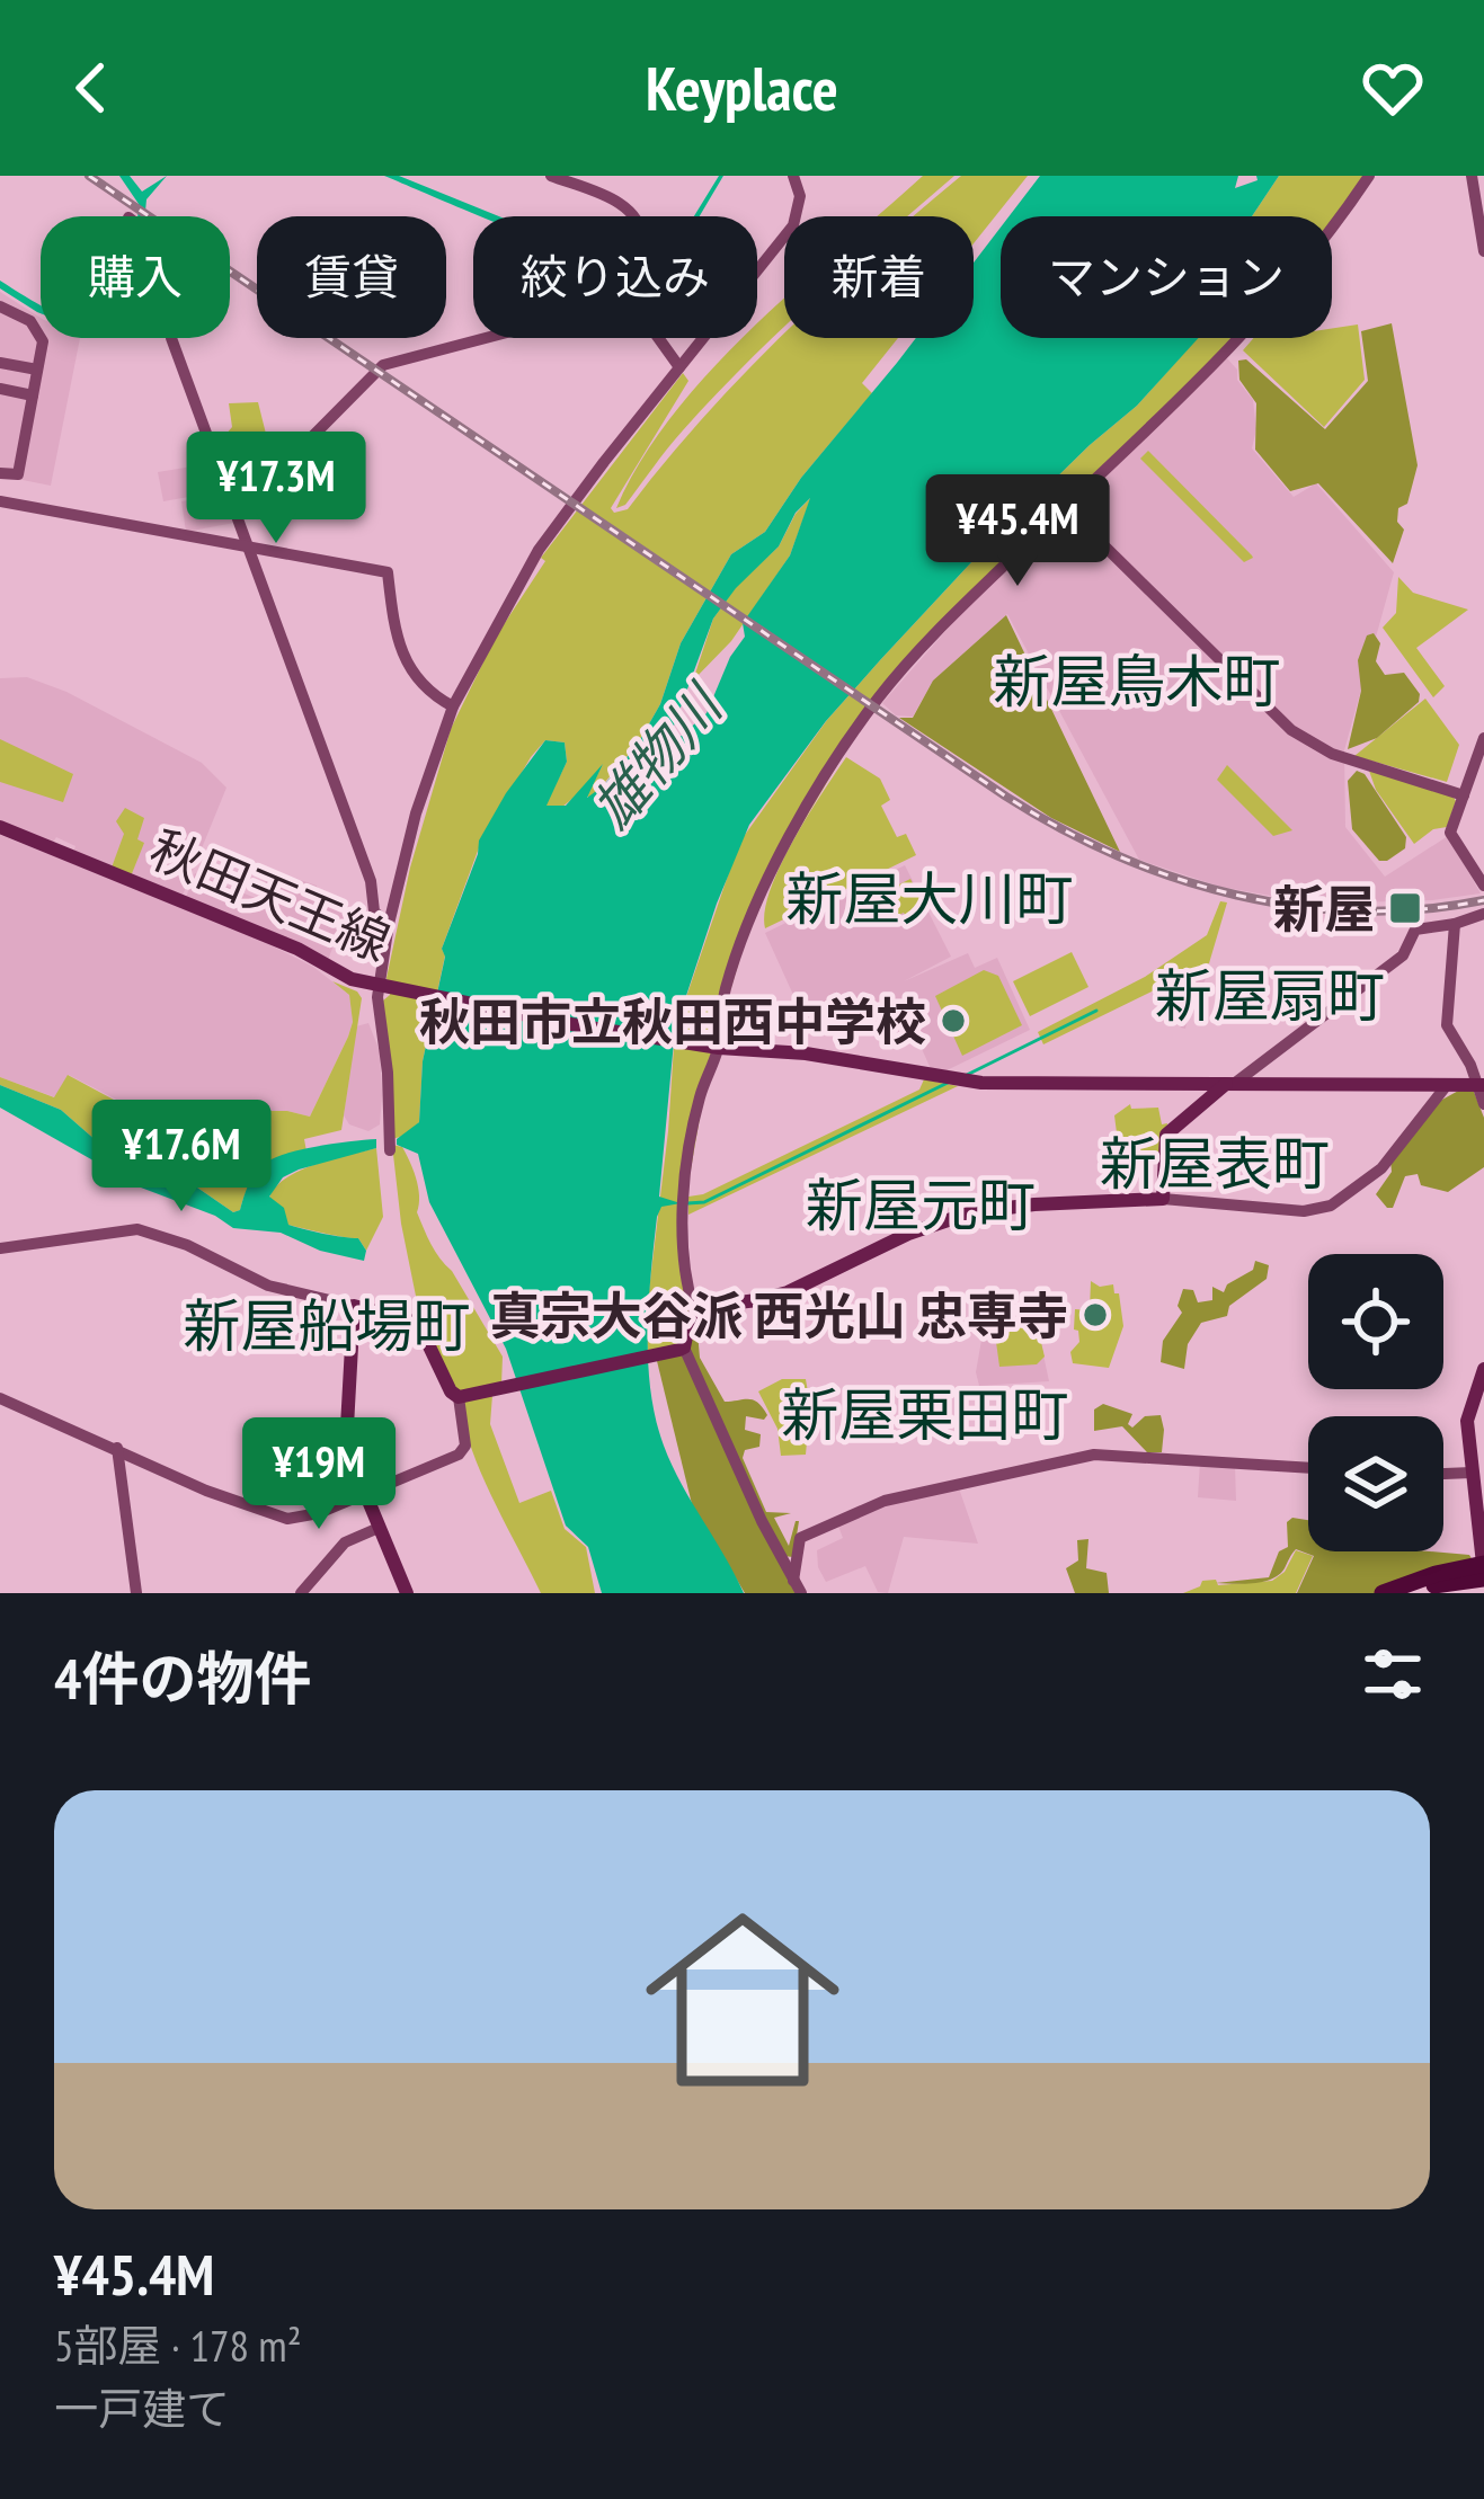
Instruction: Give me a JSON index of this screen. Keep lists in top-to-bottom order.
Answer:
{
  "streets": {
    "main road": ["秋田天王線"]
  },
  "districts": [
    "新屋鳥木町",
    "新屋大川町",
    "新屋扇町",
    "新屋表町",
    "新屋元町",
    "新屋船場町",
    "新屋栗田町"
  ],
  "water": ["雄物川"],
  "places": {
    "transit": ["新屋"],
    "other": ["秋田市立秋田西中学校", "真宗大谷派 西光山 忠専寺"]
  },
  "page": {
    "header": "Keyplace",
    "chip": [
      "購入",
      "賃貸",
      "絞り込み",
      "新着",
      "マンション"
    ],
    "price": [
      "¥17.3M",
      "¥45.4M",
      "¥17.6M",
      "¥19M"
    ],
    "heading": "4件の物件",
    "list": [
      {
        "name": "¥45.4M",
        "note": "5部屋 · 178 m² · 一戸建て"
      }
    ]
  }
}
